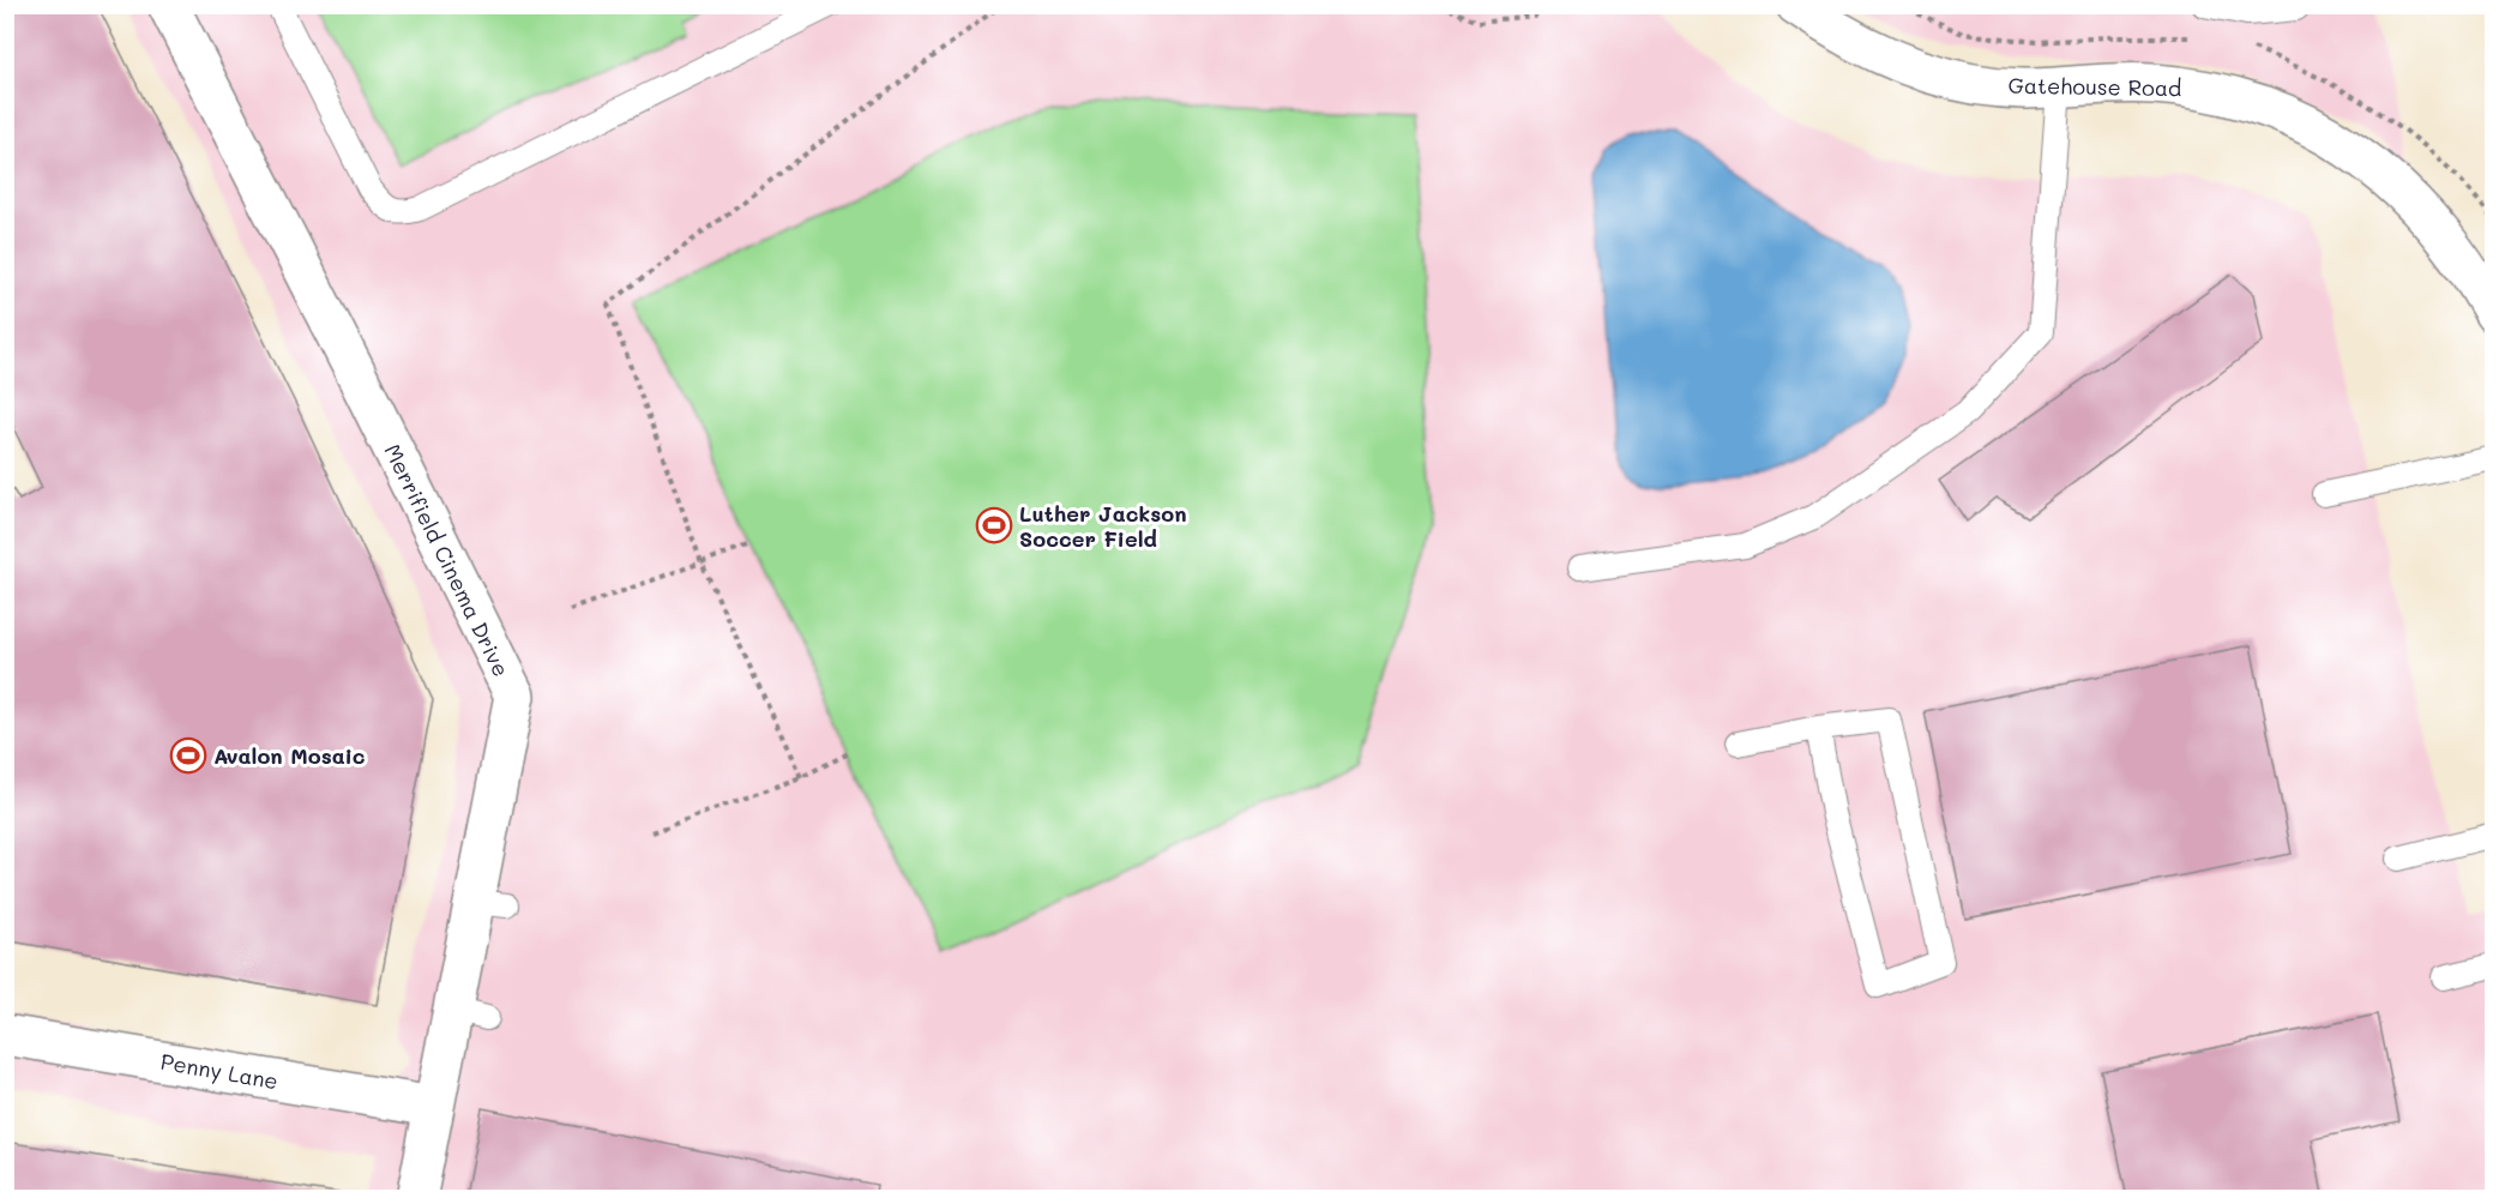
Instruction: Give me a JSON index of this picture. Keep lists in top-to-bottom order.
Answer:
{
  "streets": {
    "street": ["Gatehouse Road", "Merrifield Cinema Drive", "Penny Lane"]
  },
  "crossings": [
    ["Merrifield Cinema Drive", "Penny Lane"]
  ],
  "places": {
    "sports": ["Luther Jackson Soccer Field", "Avalon Mosaic"]
  }
}
